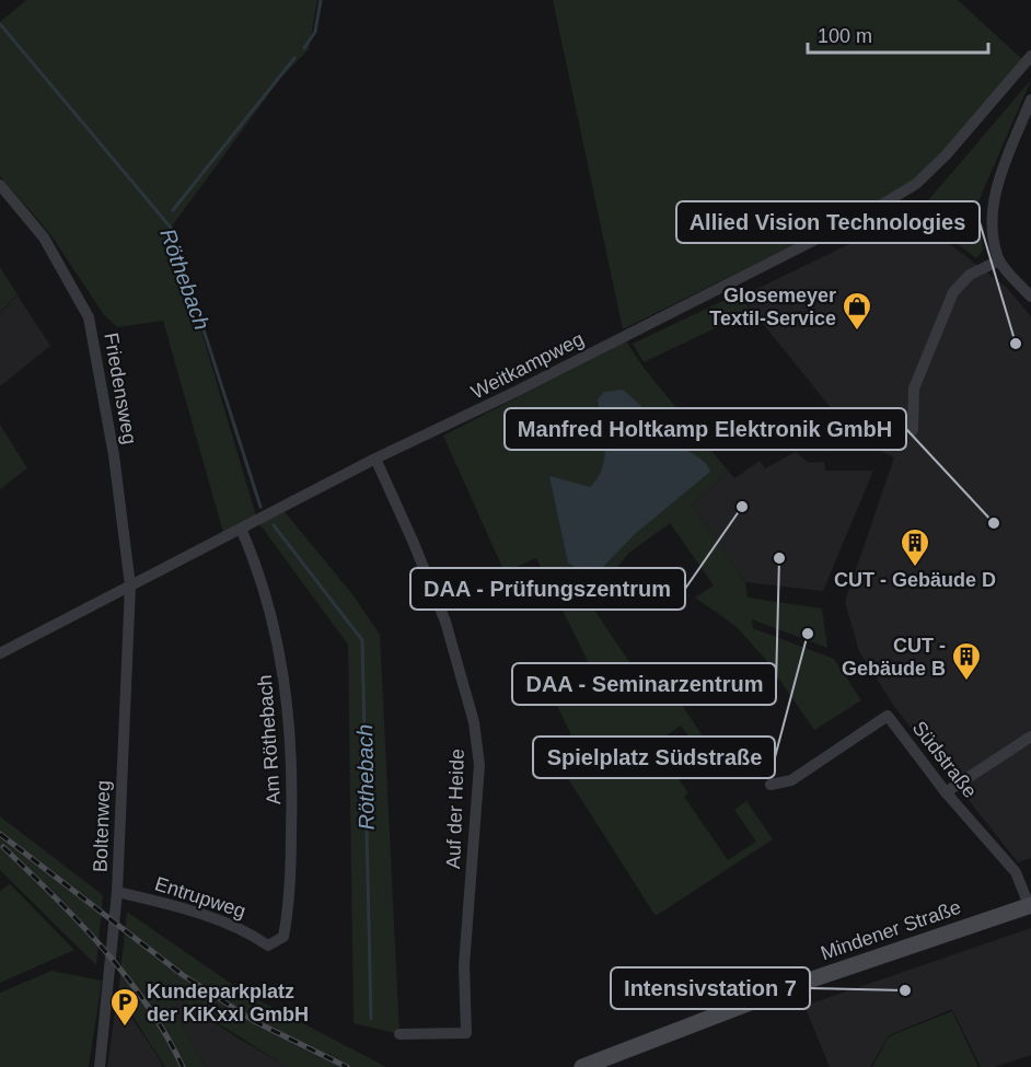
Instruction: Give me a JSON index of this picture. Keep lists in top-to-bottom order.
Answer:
{
  "streets": {
    "main road": ["Mindener Straße"],
    "street": [
      "Weitkampweg",
      "Friedensweg",
      "Am Röthebach",
      "Südstraße",
      "Auf der Heide",
      "Boltenweg",
      "Entrupweg"
    ]
  },
  "crossings": [
    ["Weitkampweg", "Friedensweg"],
    ["Weitkampweg", "Am Röthebach"],
    ["Weitkampweg", "Auf der Heide"],
    ["Weitkampweg", "Boltenweg"],
    ["Friedensweg", "Boltenweg"],
    ["Am Röthebach", "Entrupweg"],
    ["Südstraße", "Mindener Straße"],
    ["Boltenweg", "Entrupweg"]
  ],
  "water": ["Röthebach"],
  "places": {
    "shop": ["Glosemeyer Textil-Service"],
    "other": [
      "Allied Vision Technologies",
      "DAA - Prüfungszentrum",
      "Manfred Holtkamp Elektronik GmbH",
      "DAA - Seminarzentrum",
      "Spielplatz Südstraße",
      "Intensivstation 7"
    ],
    "building": ["CUT - Gebäude D", "CUT - Gebäude B"],
    "parking": ["Kundeparkplatz der KiKxxl GmbH"]
  },
  "scale_bar": "100 m"
}
